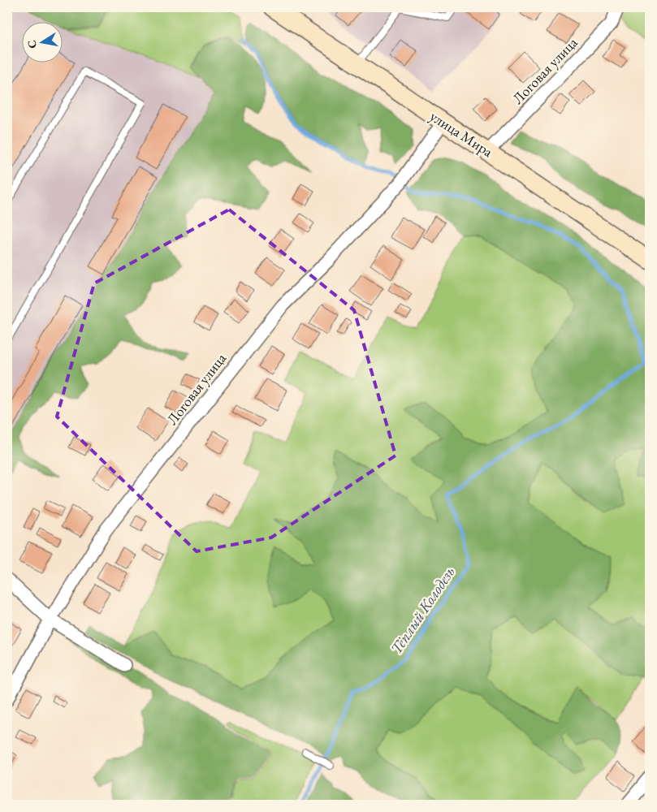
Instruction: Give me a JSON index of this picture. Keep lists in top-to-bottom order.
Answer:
{
  "streets": {
    "street": ["Логовая улица", "улица Мира"]
  },
  "crossings": [
    ["Логовая улица", "улица Мира"]
  ],
  "water": ["Тёплый Колодезь"],
  "north": "left"
}
